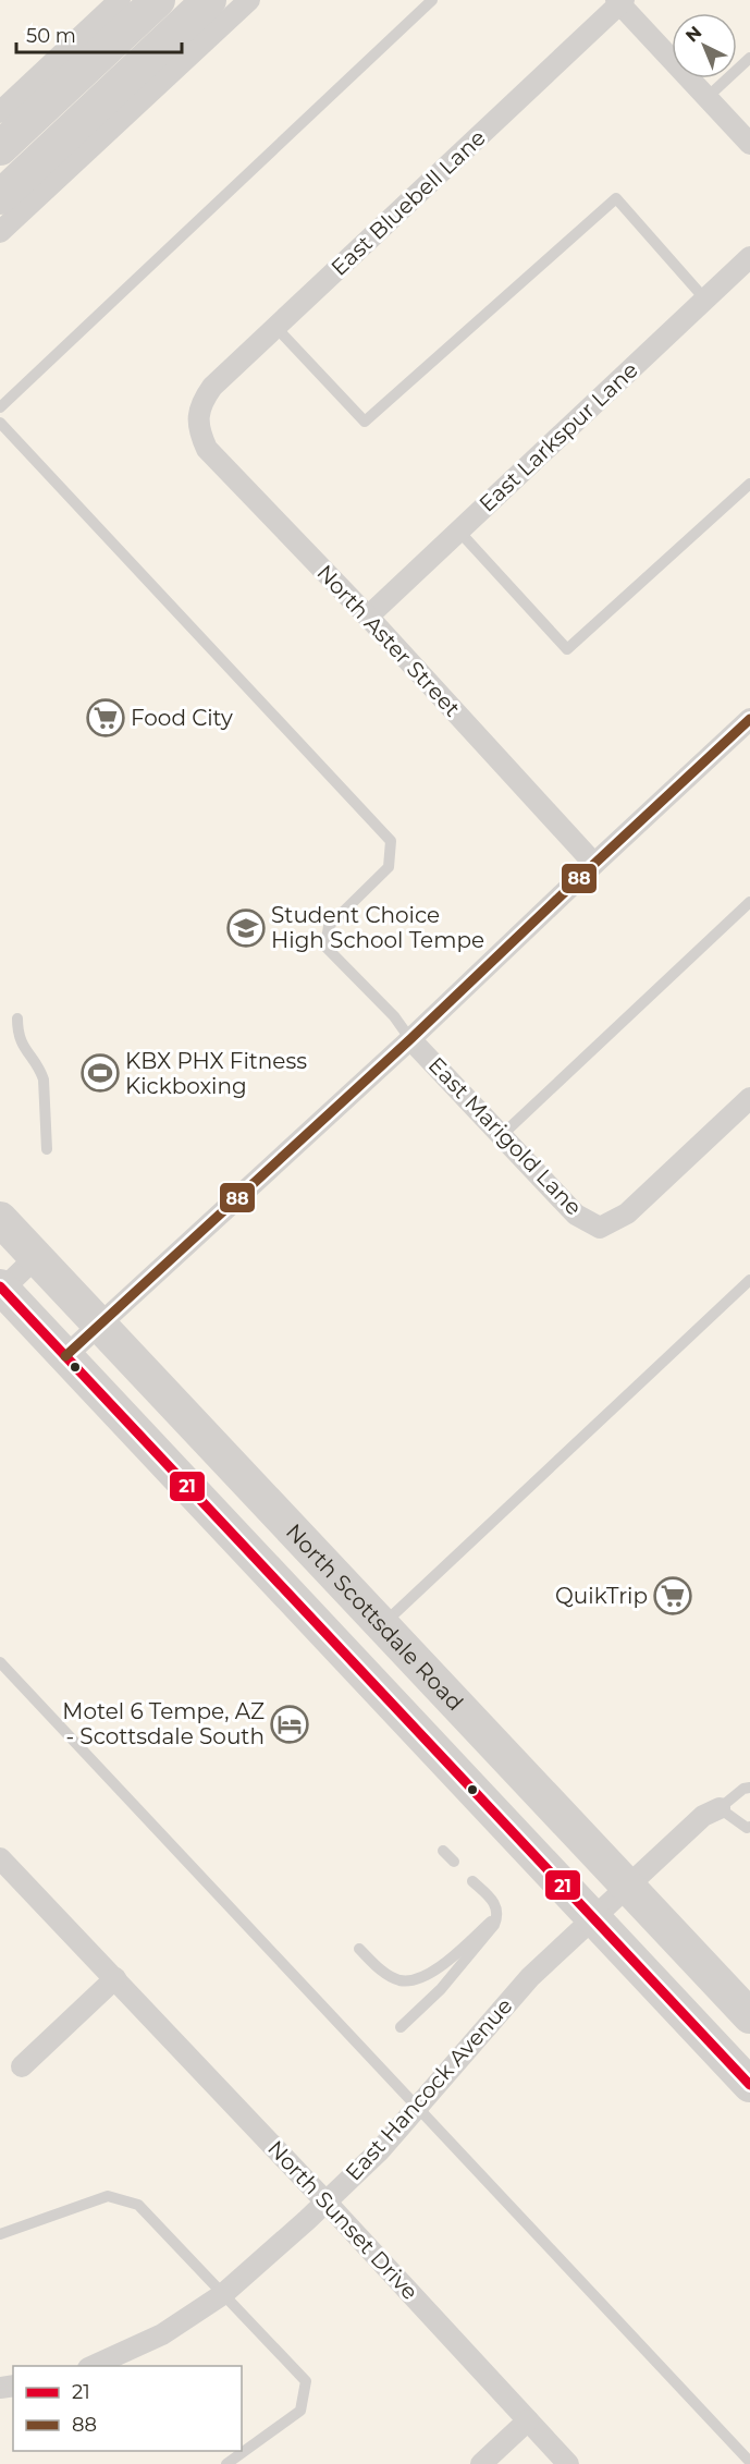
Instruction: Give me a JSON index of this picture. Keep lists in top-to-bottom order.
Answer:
{
  "streets": {
    "main road": ["North Scottsdale Road"],
    "street": [
      "East Bluebell Lane",
      "East Larkspur Lane",
      "North Aster Street",
      "East Marigold Lane",
      "East Hancock Avenue",
      "North Sunset Drive"
    ]
  },
  "crossings": [
    ["East Bluebell Lane", "North Aster Street"],
    ["East Larkspur Lane", "North Aster Street"],
    ["North Scottsdale Road", "East Hancock Avenue"],
    ["East Hancock Avenue", "North Sunset Drive"]
  ],
  "places": {
    "supermarket": ["Food City", "QuikTrip"],
    "school or university": ["Student Choice High School Tempe"],
    "sports": ["KBX PHX Fitness Kickboxing"],
    "hotel": ["Motel 6 Tempe, AZ - Scottsdale South"]
  },
  "lines": ["transit line 88", "transit line 21"],
  "legend": ["21", "88"],
  "scale_bar": "50 m",
  "north": "top left"
}
